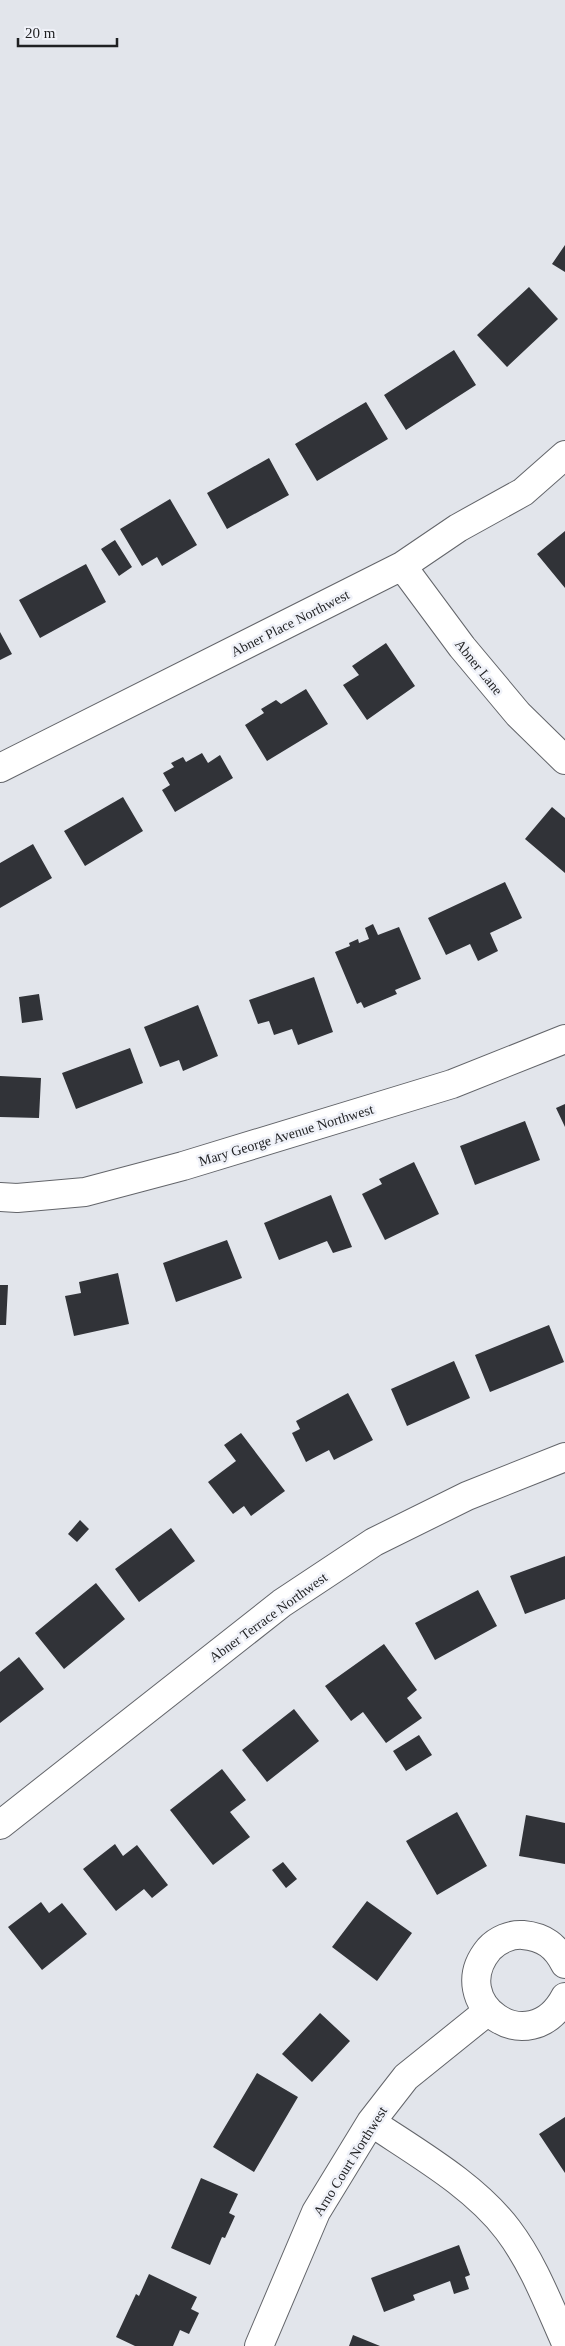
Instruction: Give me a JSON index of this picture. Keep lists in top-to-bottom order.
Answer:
{
  "streets": {
    "street": [
      "Abner Place Northwest",
      "Abner Lane",
      "Mary George Avenue Northwest",
      "Abner Terrace Northwest",
      "Arno Court Northwest"
    ]
  },
  "crossings": [
    ["Abner Place Northwest", "Abner Lane"]
  ],
  "scale_bar": "20 m"
}
